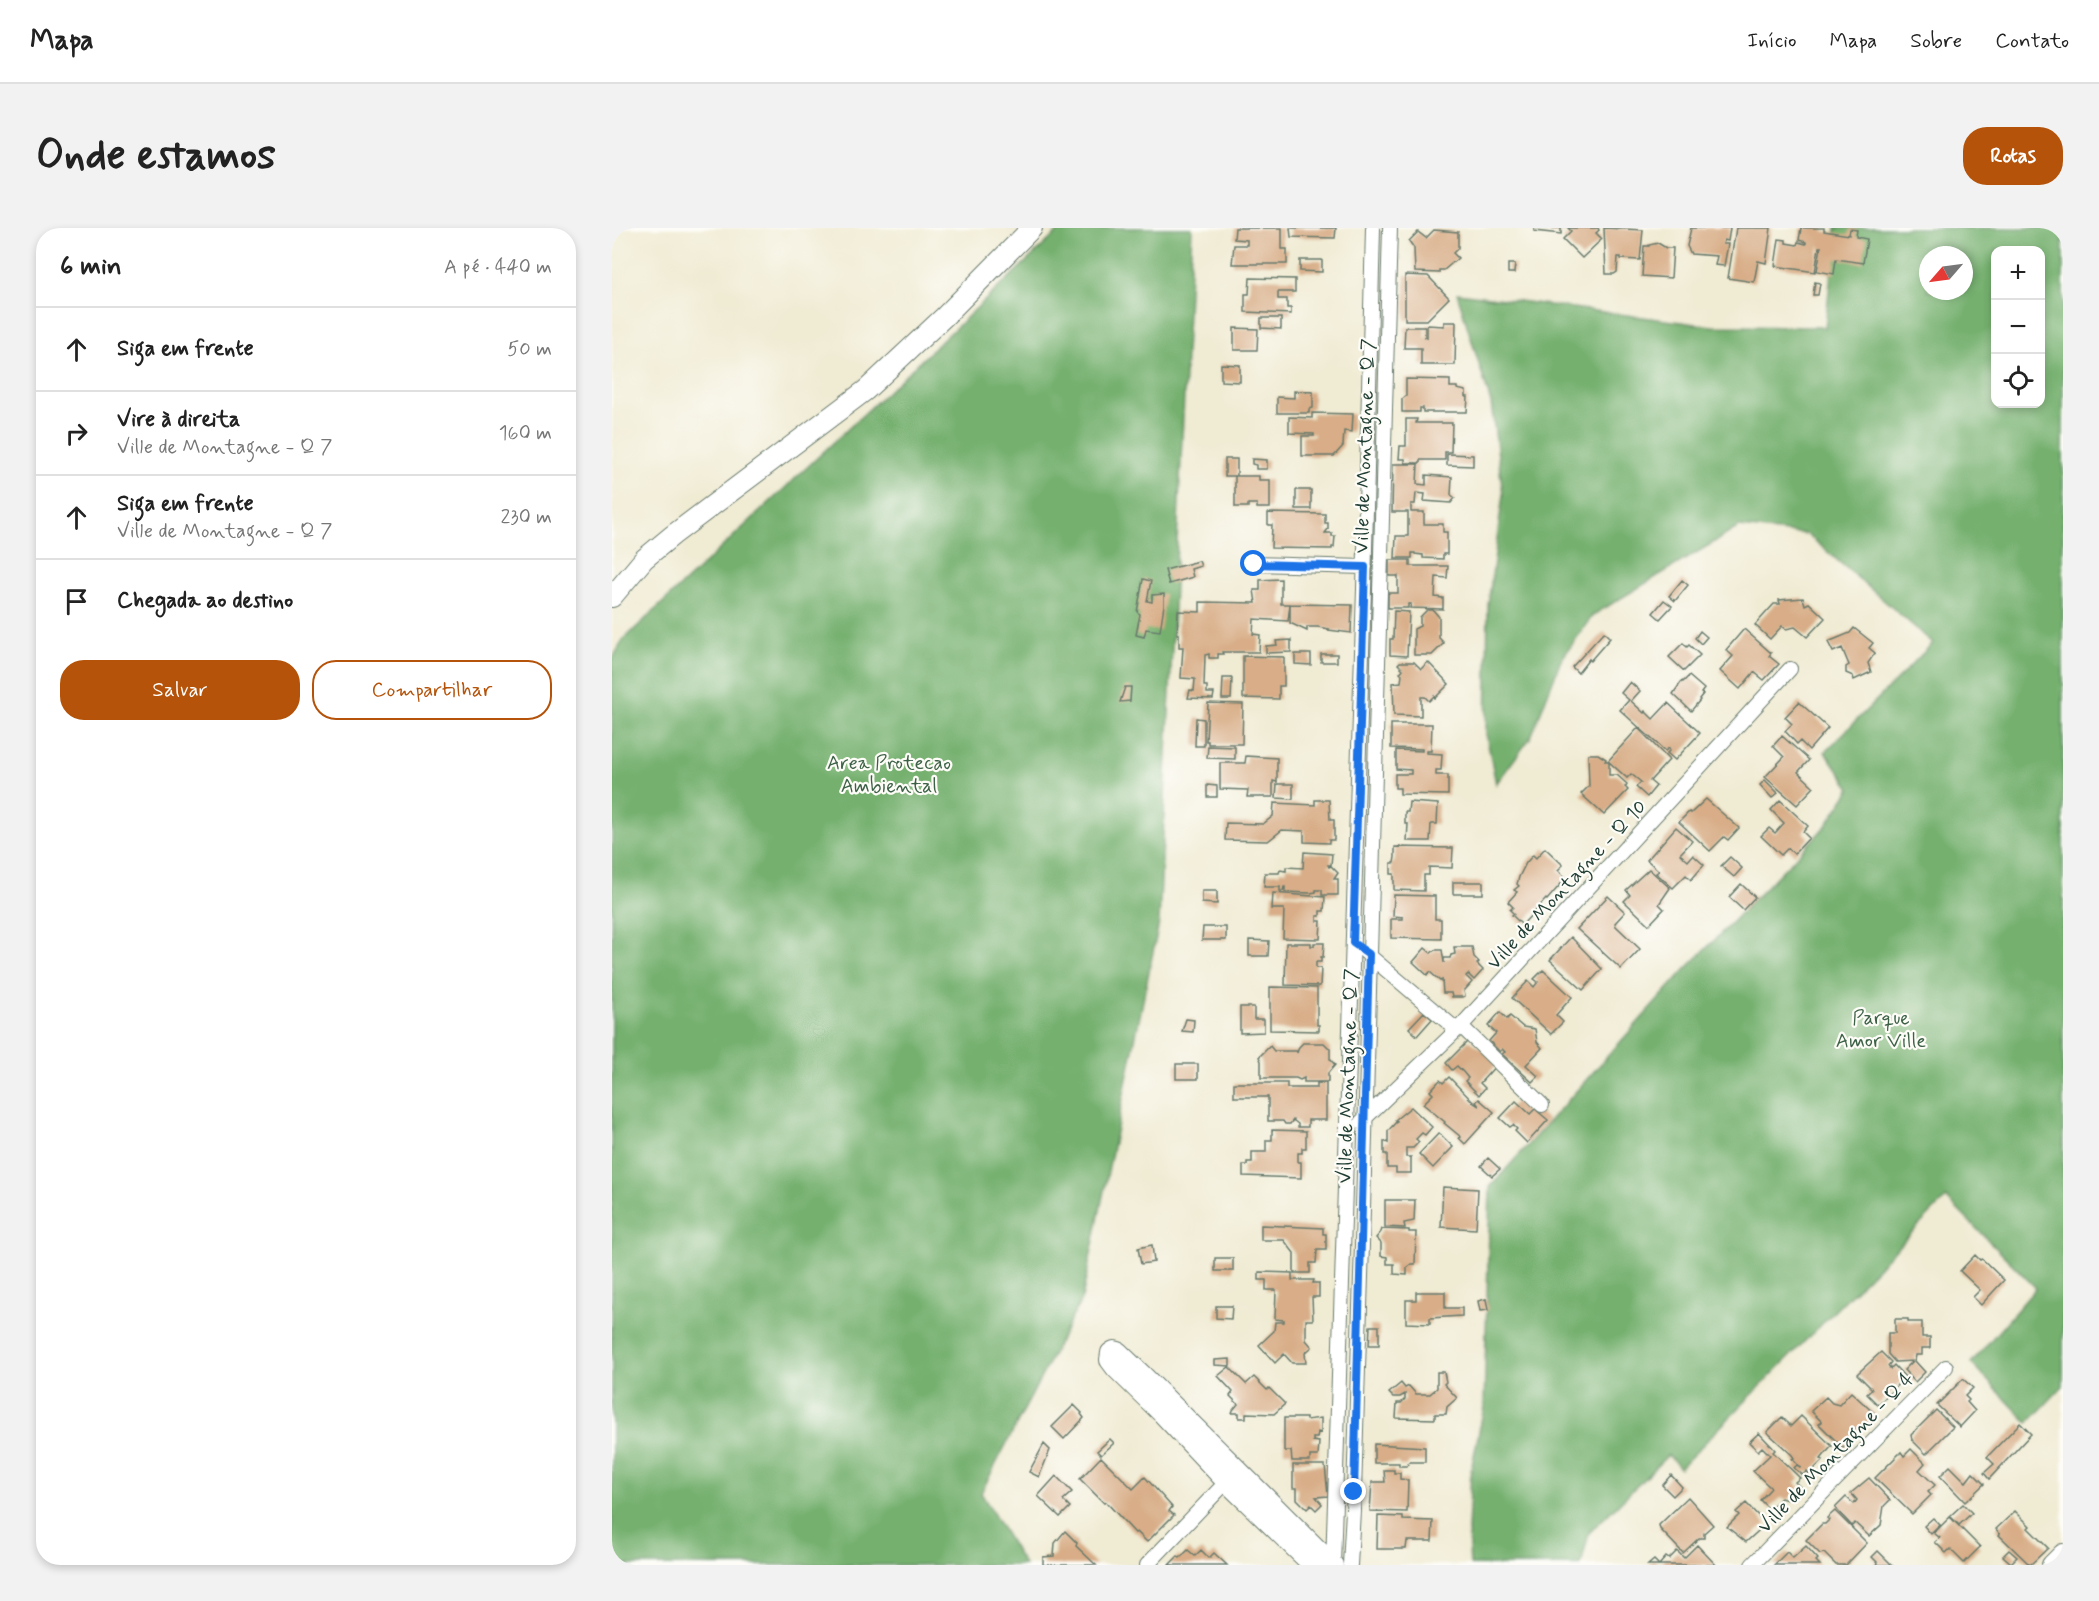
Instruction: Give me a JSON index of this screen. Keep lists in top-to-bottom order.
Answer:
{
  "streets": {
    "street": ["Ville de Montagne - Q 7", "Ville de Montagne - Q 10", "Ville de Montagne - Q 4"]
  },
  "crossings": [
    ["Ville de Montagne - Q 7", "Ville de Montagne - Q 10"]
  ],
  "parks": ["Area Protecao Ambiental", "Parque Amor Ville"],
  "north": "bottom left",
  "page": {
    "header": "Mapa",
    "nav": [
      "Início",
      "Mapa",
      "Sobre",
      "Contato"
    ],
    "buttons": [
      "Rotas",
      ["Salvar", "Compartilhar"]
    ],
    "title": "Onde estamos",
    "heading": ["6 min", "A pé · 440 m"],
    "map_buttons": ["+", "−"],
    "list": [
      ["Siga em frente", "50 m"],
      ["Vire à direita", "Ville de Montagne - Q 7", "160 m"],
      ["Siga em frente", "Ville de Montagne - Q 7", "230 m"],
      "Chegada ao destino"
    ]
  }
}
